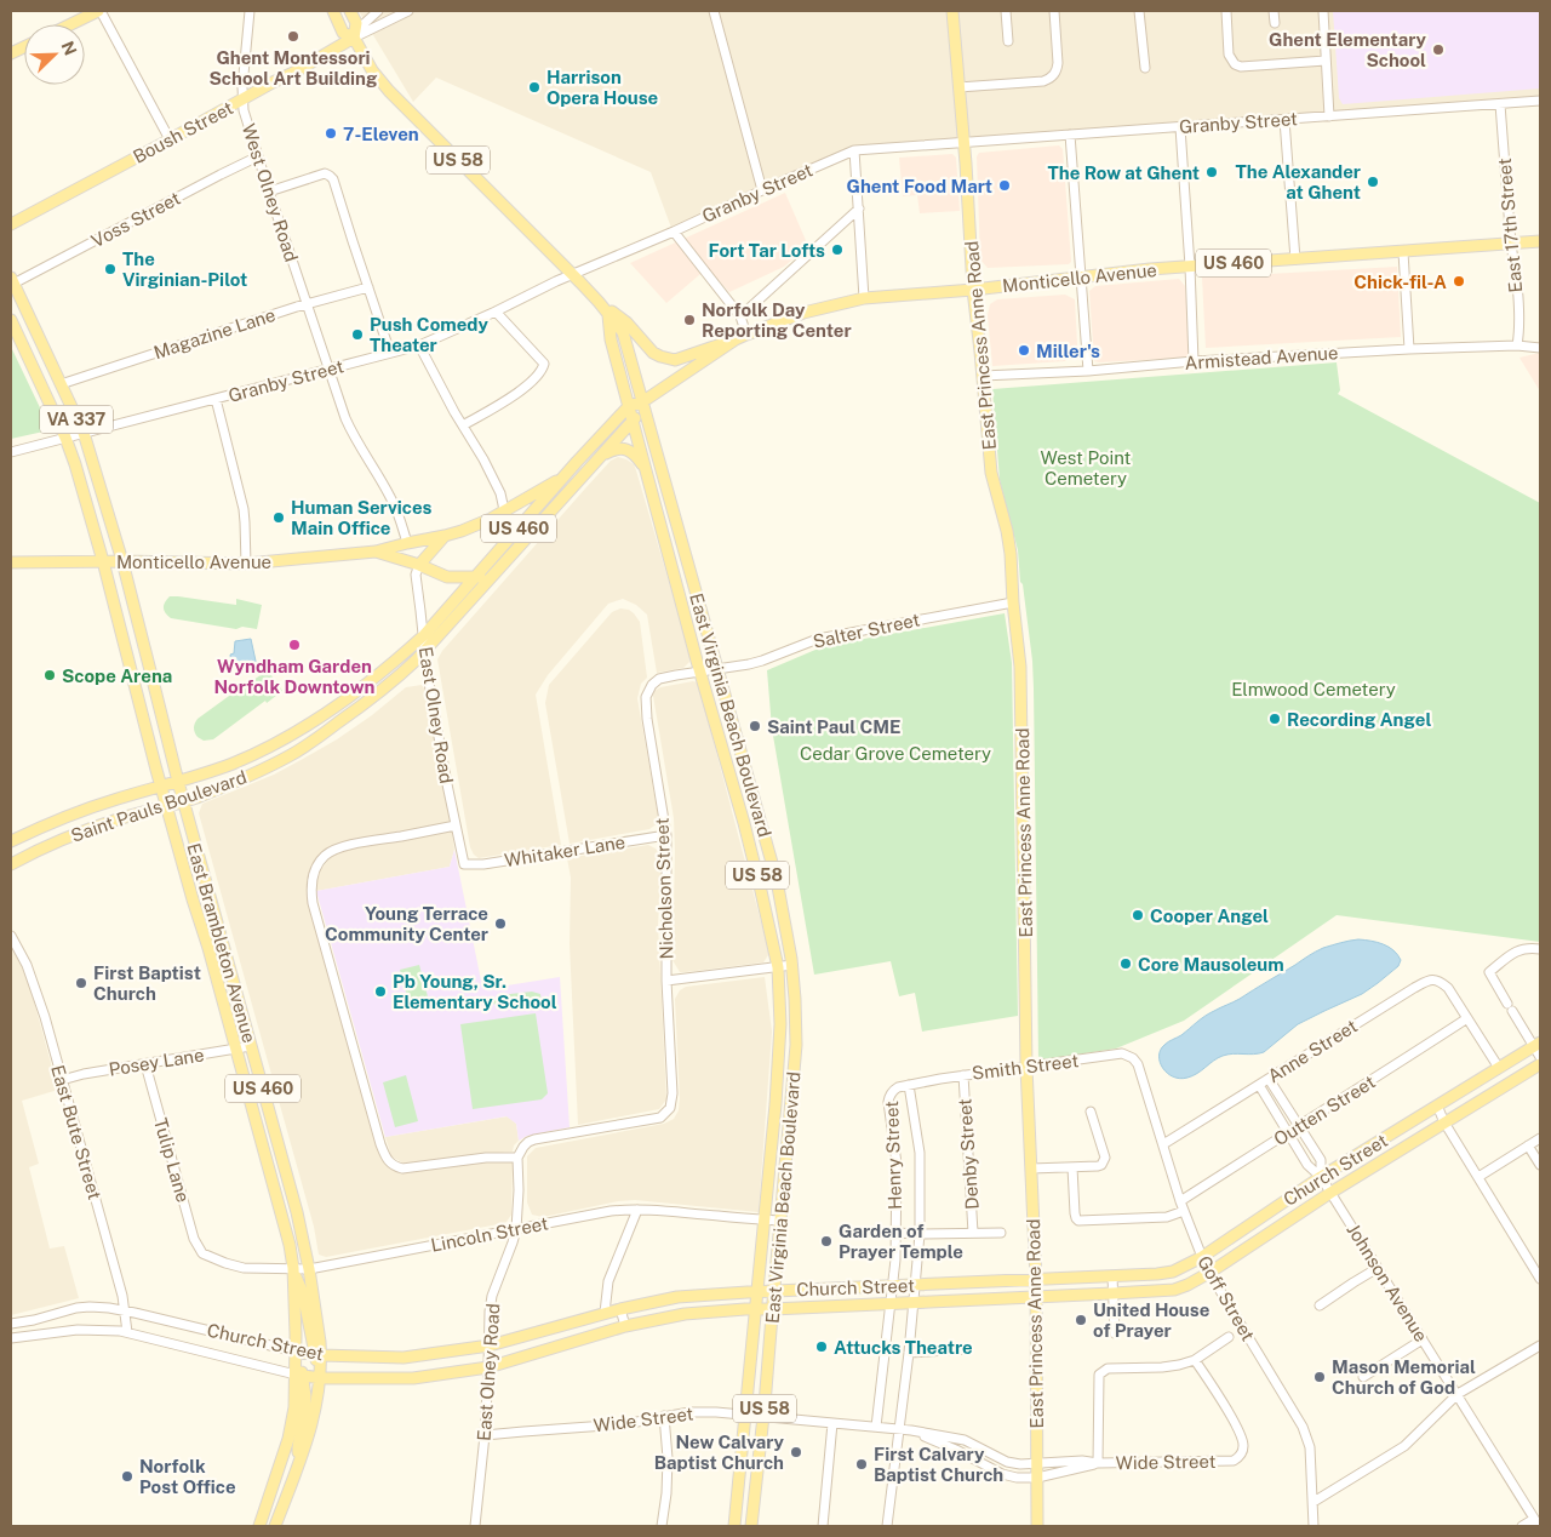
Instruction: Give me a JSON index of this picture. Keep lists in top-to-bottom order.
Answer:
{
  "streets": {
    "main road": [
      "Boush Street",
      "US 58",
      "US 460",
      "Monticello Avenue",
      "East Princess Anne Road",
      "VA 337",
      "East Virginia Beach Boulevard",
      "Saint Pauls Boulevard",
      "East Brambleton Avenue",
      "Church Street"
    ],
    "street": [
      "Granby Street",
      "West Olney Road",
      "Voss Street",
      "East 17th Street",
      "Magazine Lane",
      "Armistead Avenue",
      "Salter Street",
      "East Olney Road",
      "Whitaker Lane",
      "Nicholson Street",
      "Anne Street",
      "Posey Lane",
      "Smith Street",
      "Outten Street",
      "East Bute Street",
      "Denby Street",
      "Henry Street",
      "Tulip Lane",
      "Lincoln Street",
      "Johnson Avenue",
      "Goff Street",
      "Wide Street"
    ]
  },
  "crossings": [
    ["Granby Street", "US 58"],
    ["Granby Street", "West Olney Road"],
    ["Granby Street", "East 17th Street"],
    ["Granby Street", "East Princess Anne Road"],
    ["Granby Street", "VA 337"],
    ["Granby Street", "East Virginia Beach Boulevard"],
    ["Boush Street", "US 58"],
    ["Boush Street", "West Olney Road"],
    ["US 58", "East Virginia Beach Boulevard"],
    ["West Olney Road", "Voss Street"],
    ["West Olney Road", "Magazine Lane"],
    ["Voss Street", "VA 337"],
    ["East 17th Street", "Monticello Avenue"],
    ["East 17th Street", "Armistead Avenue"],
    ["Monticello Avenue", "East Princess Anne Road"],
    ["Monticello Avenue", "VA 337"],
    ["Monticello Avenue", "East Olney Road"],
    ["Monticello Avenue", "East Virginia Beach Boulevard"],
    ["Monticello Avenue", "Saint Pauls Boulevard"],
    ["Magazine Lane", "VA 337"],
    ["East Princess Anne Road", "Armistead Avenue"],
    ["East Princess Anne Road", "Salter Street"],
    ["East Princess Anne Road", "Smith Street"],
    ["East Princess Anne Road", "Church Street"],
    ["East Princess Anne Road", "Wide Street"],
    ["VA 337", "Saint Pauls Boulevard"],
    ["VA 337", "East Brambleton Avenue"],
    ["Salter Street", "East Virginia Beach Boulevard"],
    ["Salter Street", "Nicholson Street"],
    ["East Olney Road", "Saint Pauls Boulevard"],
    ["East Olney Road", "Whitaker Lane"],
    ["East Olney Road", "Nicholson Street"],
    ["East Olney Road", "Church Street"],
    ["East Olney Road", "Lincoln Street"],
    ["East Olney Road", "Wide Street"],
    ["East Virginia Beach Boulevard", "Church Street"],
    ["East Virginia Beach Boulevard", "Lincoln Street"],
    ["East Virginia Beach Boulevard", "Wide Street"],
    ["Saint Pauls Boulevard", "East Brambleton Avenue"],
    ["Whitaker Lane", "Nicholson Street"],
    ["East Brambleton Avenue", "Posey Lane"],
    ["East Brambleton Avenue", "Church Street"],
    ["East Brambleton Avenue", "Lincoln Street"],
    ["Anne Street", "Outten Street"],
    ["Anne Street", "Goff Street"],
    ["Posey Lane", "East Bute Street"],
    ["Posey Lane", "Tulip Lane"],
    ["Smith Street", "Denby Street"],
    ["Smith Street", "Henry Street"],
    ["Smith Street", "Goff Street"],
    ["Outten Street", "Goff Street"],
    ["East Bute Street", "Church Street"],
    ["Henry Street", "Church Street"],
    ["Henry Street", "Wide Street"],
    ["Tulip Lane", "Lincoln Street"],
    ["Church Street", "Johnson Avenue"],
    ["Church Street", "Goff Street"]
  ],
  "parks": ["West Point Cemetery", "Elmwood Cemetery", "Cedar Grove Cemetery"],
  "places": [
    "Ghent Montessori School Art Building",
    "Ghent Elementary School",
    "Harrison Opera House",
    "7-Eleven",
    "The Row at Ghent",
    "The Alexander at Ghent",
    "Ghent Food Mart",
    "Fort Tar Lofts",
    "The Virginian-Pilot",
    "Chick-fil-A",
    "Norfolk Day Reporting Center",
    "Push Comedy Theater",
    "Miller's",
    "Human Services Main Office",
    "Wyndham Garden Norfolk Downtown",
    "Scope Arena",
    "Recording Angel",
    "Saint Paul CME",
    "Cooper Angel",
    "Young Terrace Community Center",
    "Core Mausoleum",
    "First Baptist Church",
    "Pb Young, Sr. Elementary School",
    "Garden of Prayer Temple",
    "United House of Prayer",
    "Attucks Theatre",
    "Mason Memorial Church of God",
    "New Calvary Baptist Church",
    "First Calvary Baptist Church",
    "Norfolk Post Office"
  ],
  "north": "top right"
}
